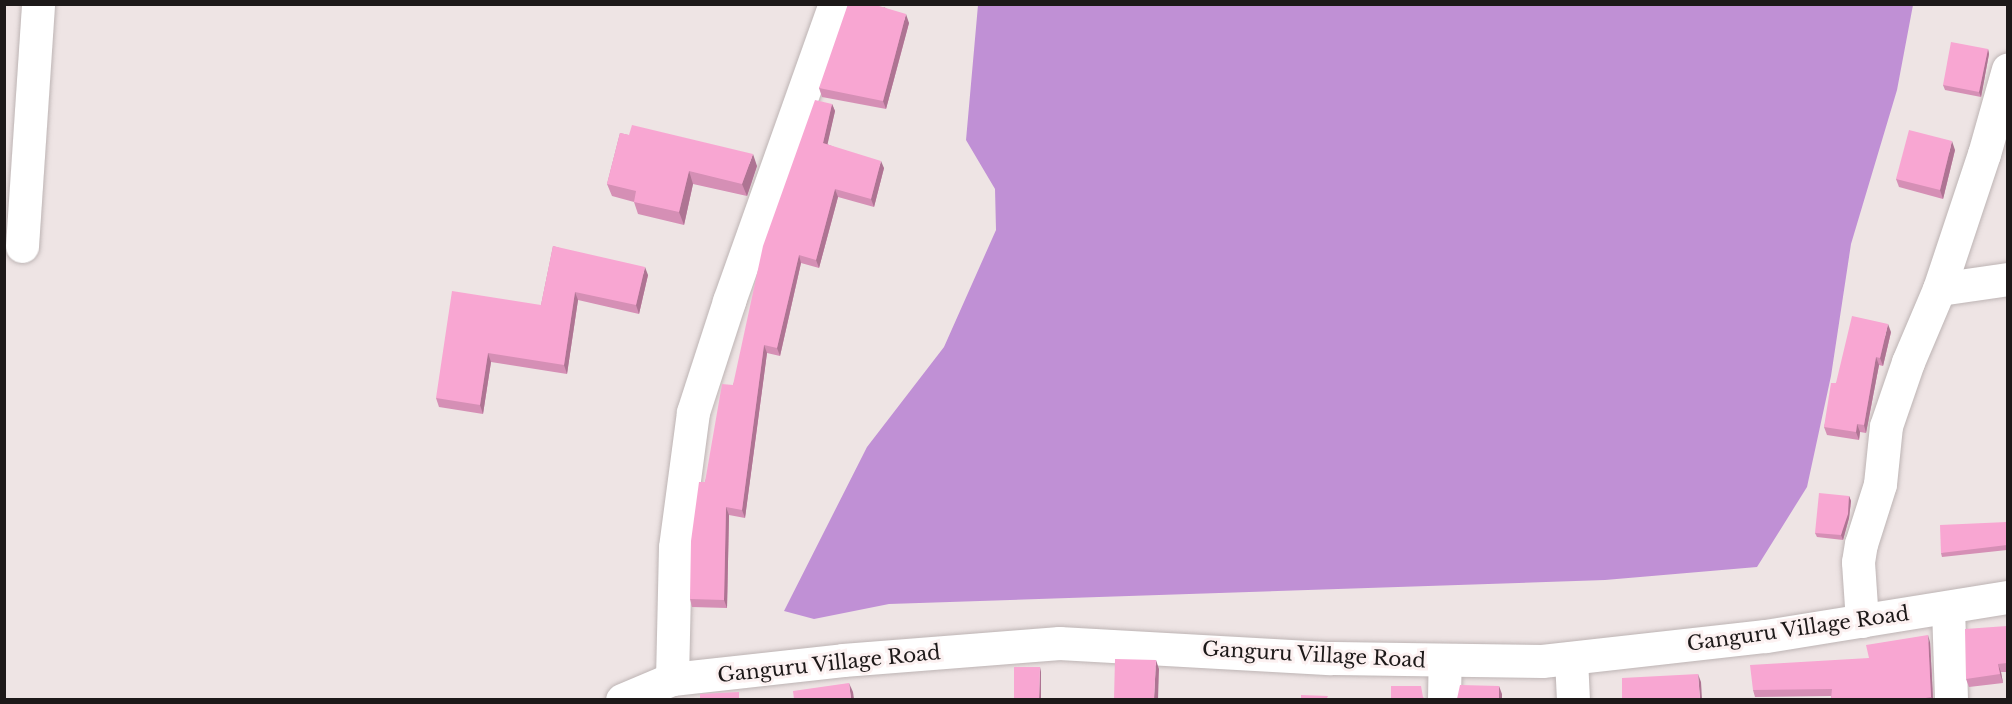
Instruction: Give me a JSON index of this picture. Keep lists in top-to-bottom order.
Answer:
{
  "streets": {
    "street": ["Ganguru Village Road"]
  }
}
